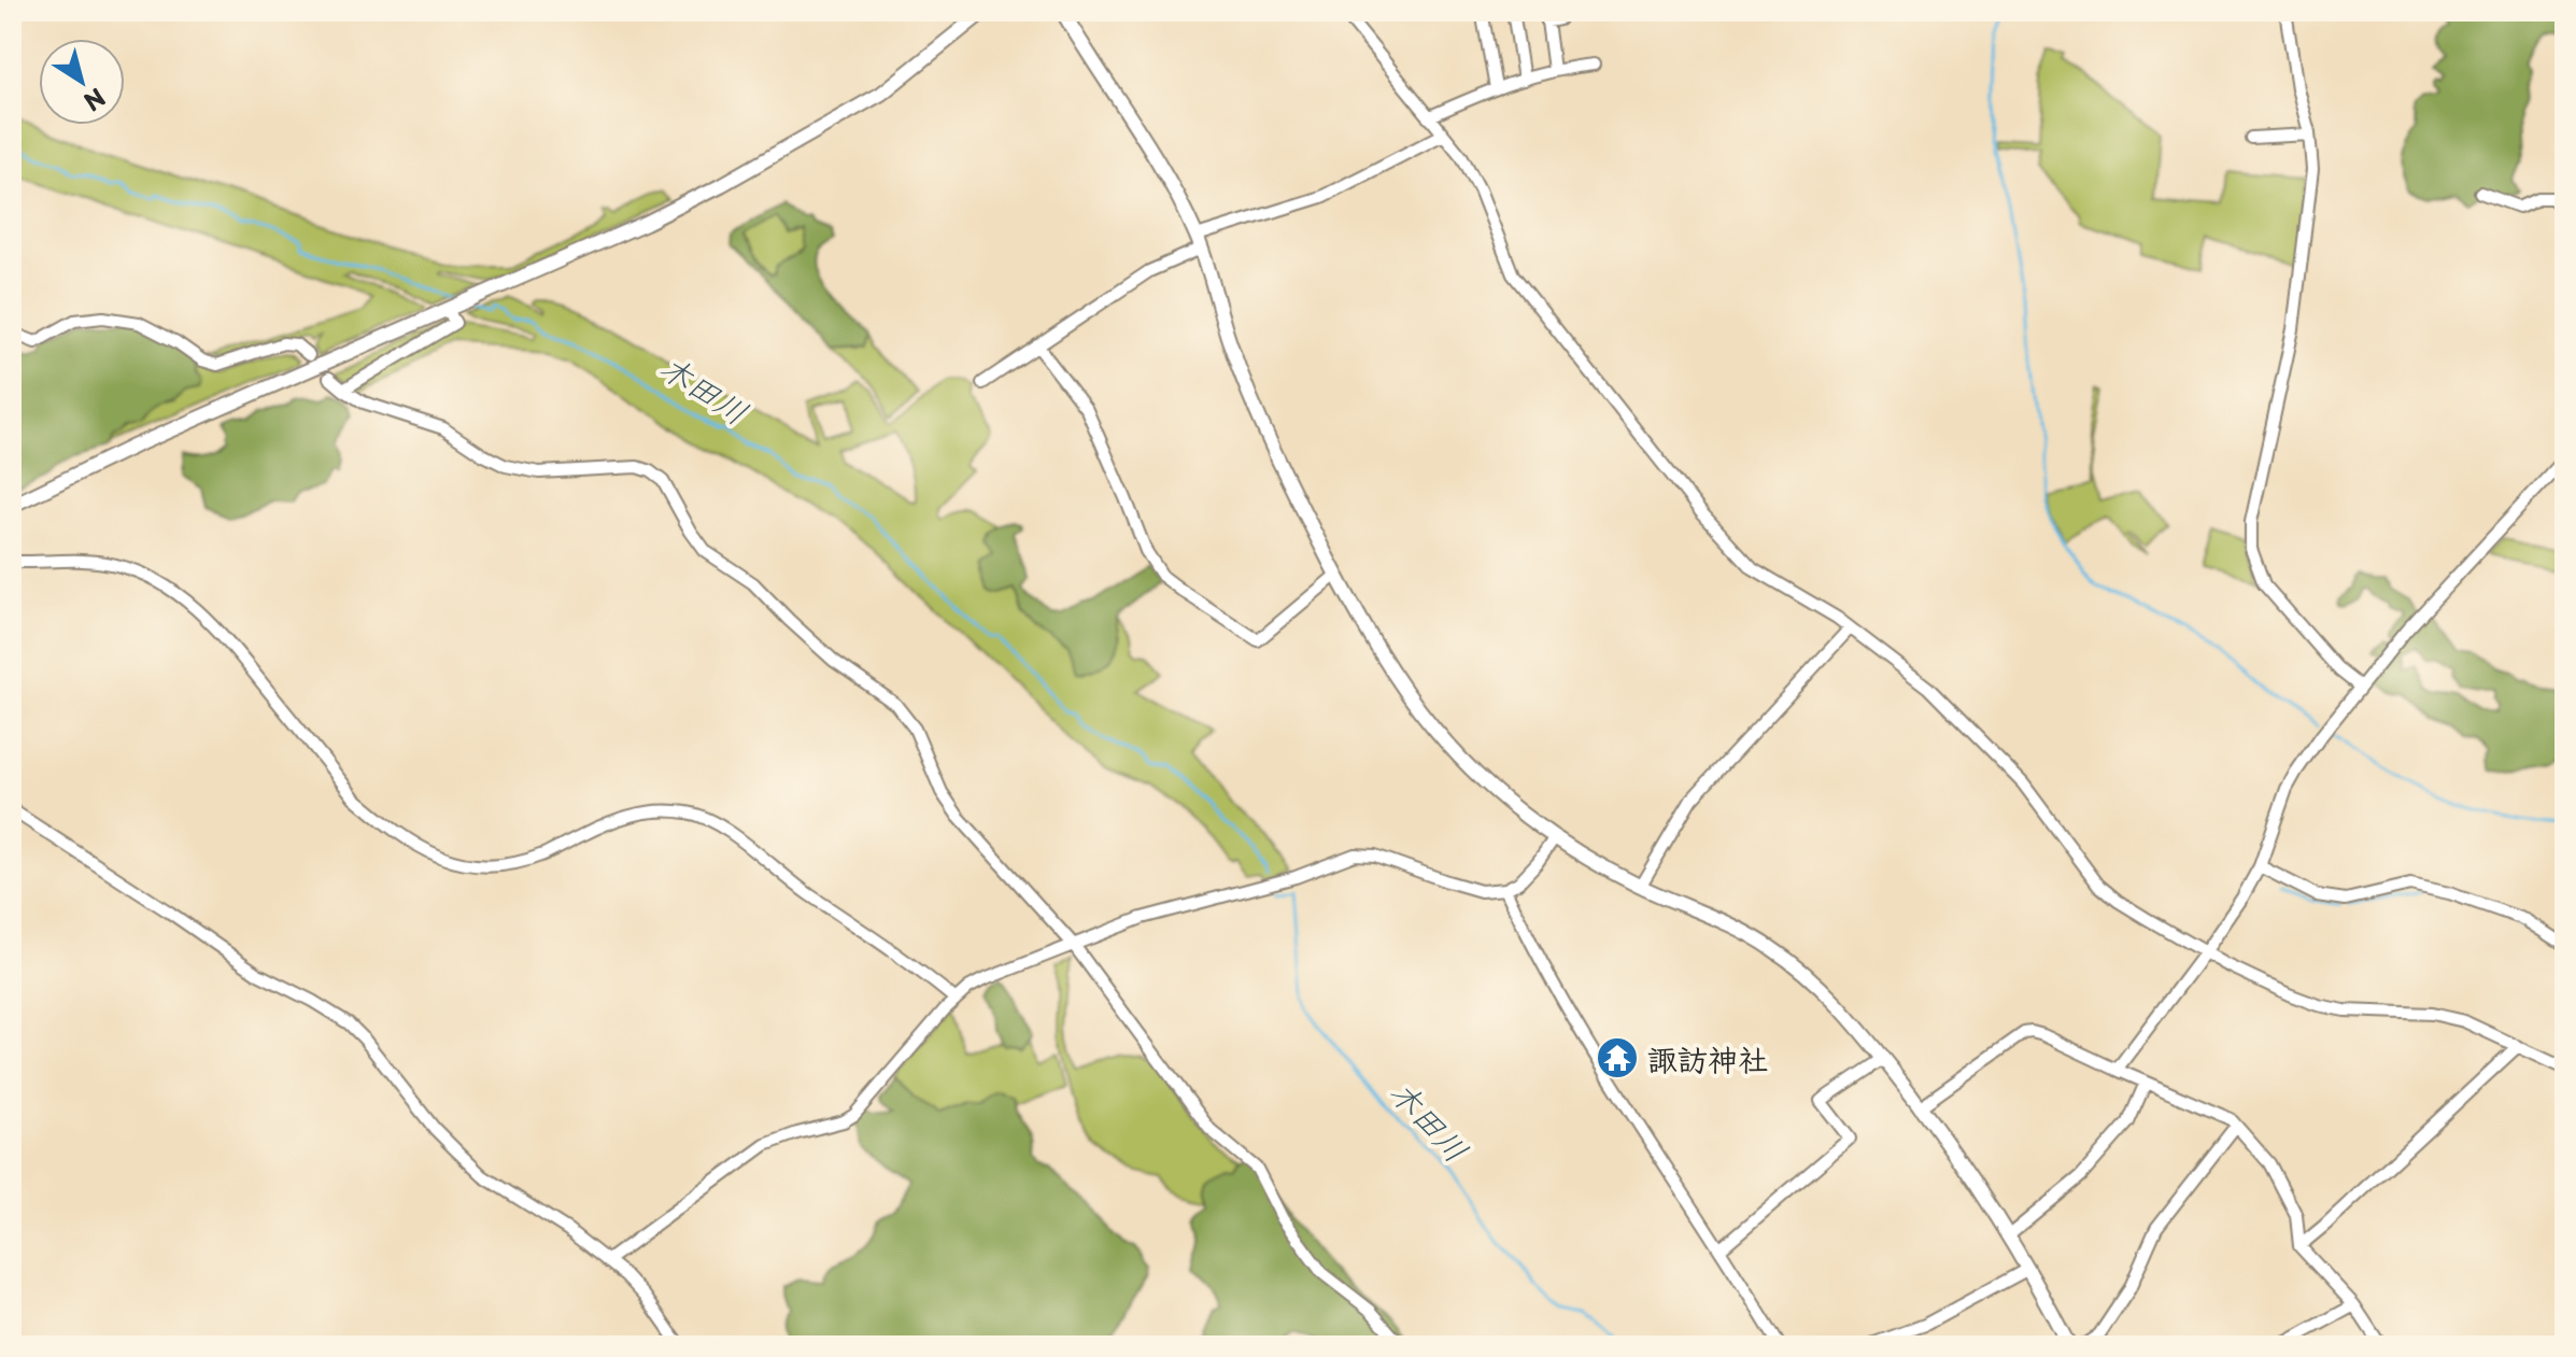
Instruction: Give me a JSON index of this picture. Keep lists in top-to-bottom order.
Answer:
{
  "water": ["木田川"],
  "places": {
    "temple": ["諏訪神社"]
  },
  "north": "bottom right"
}
